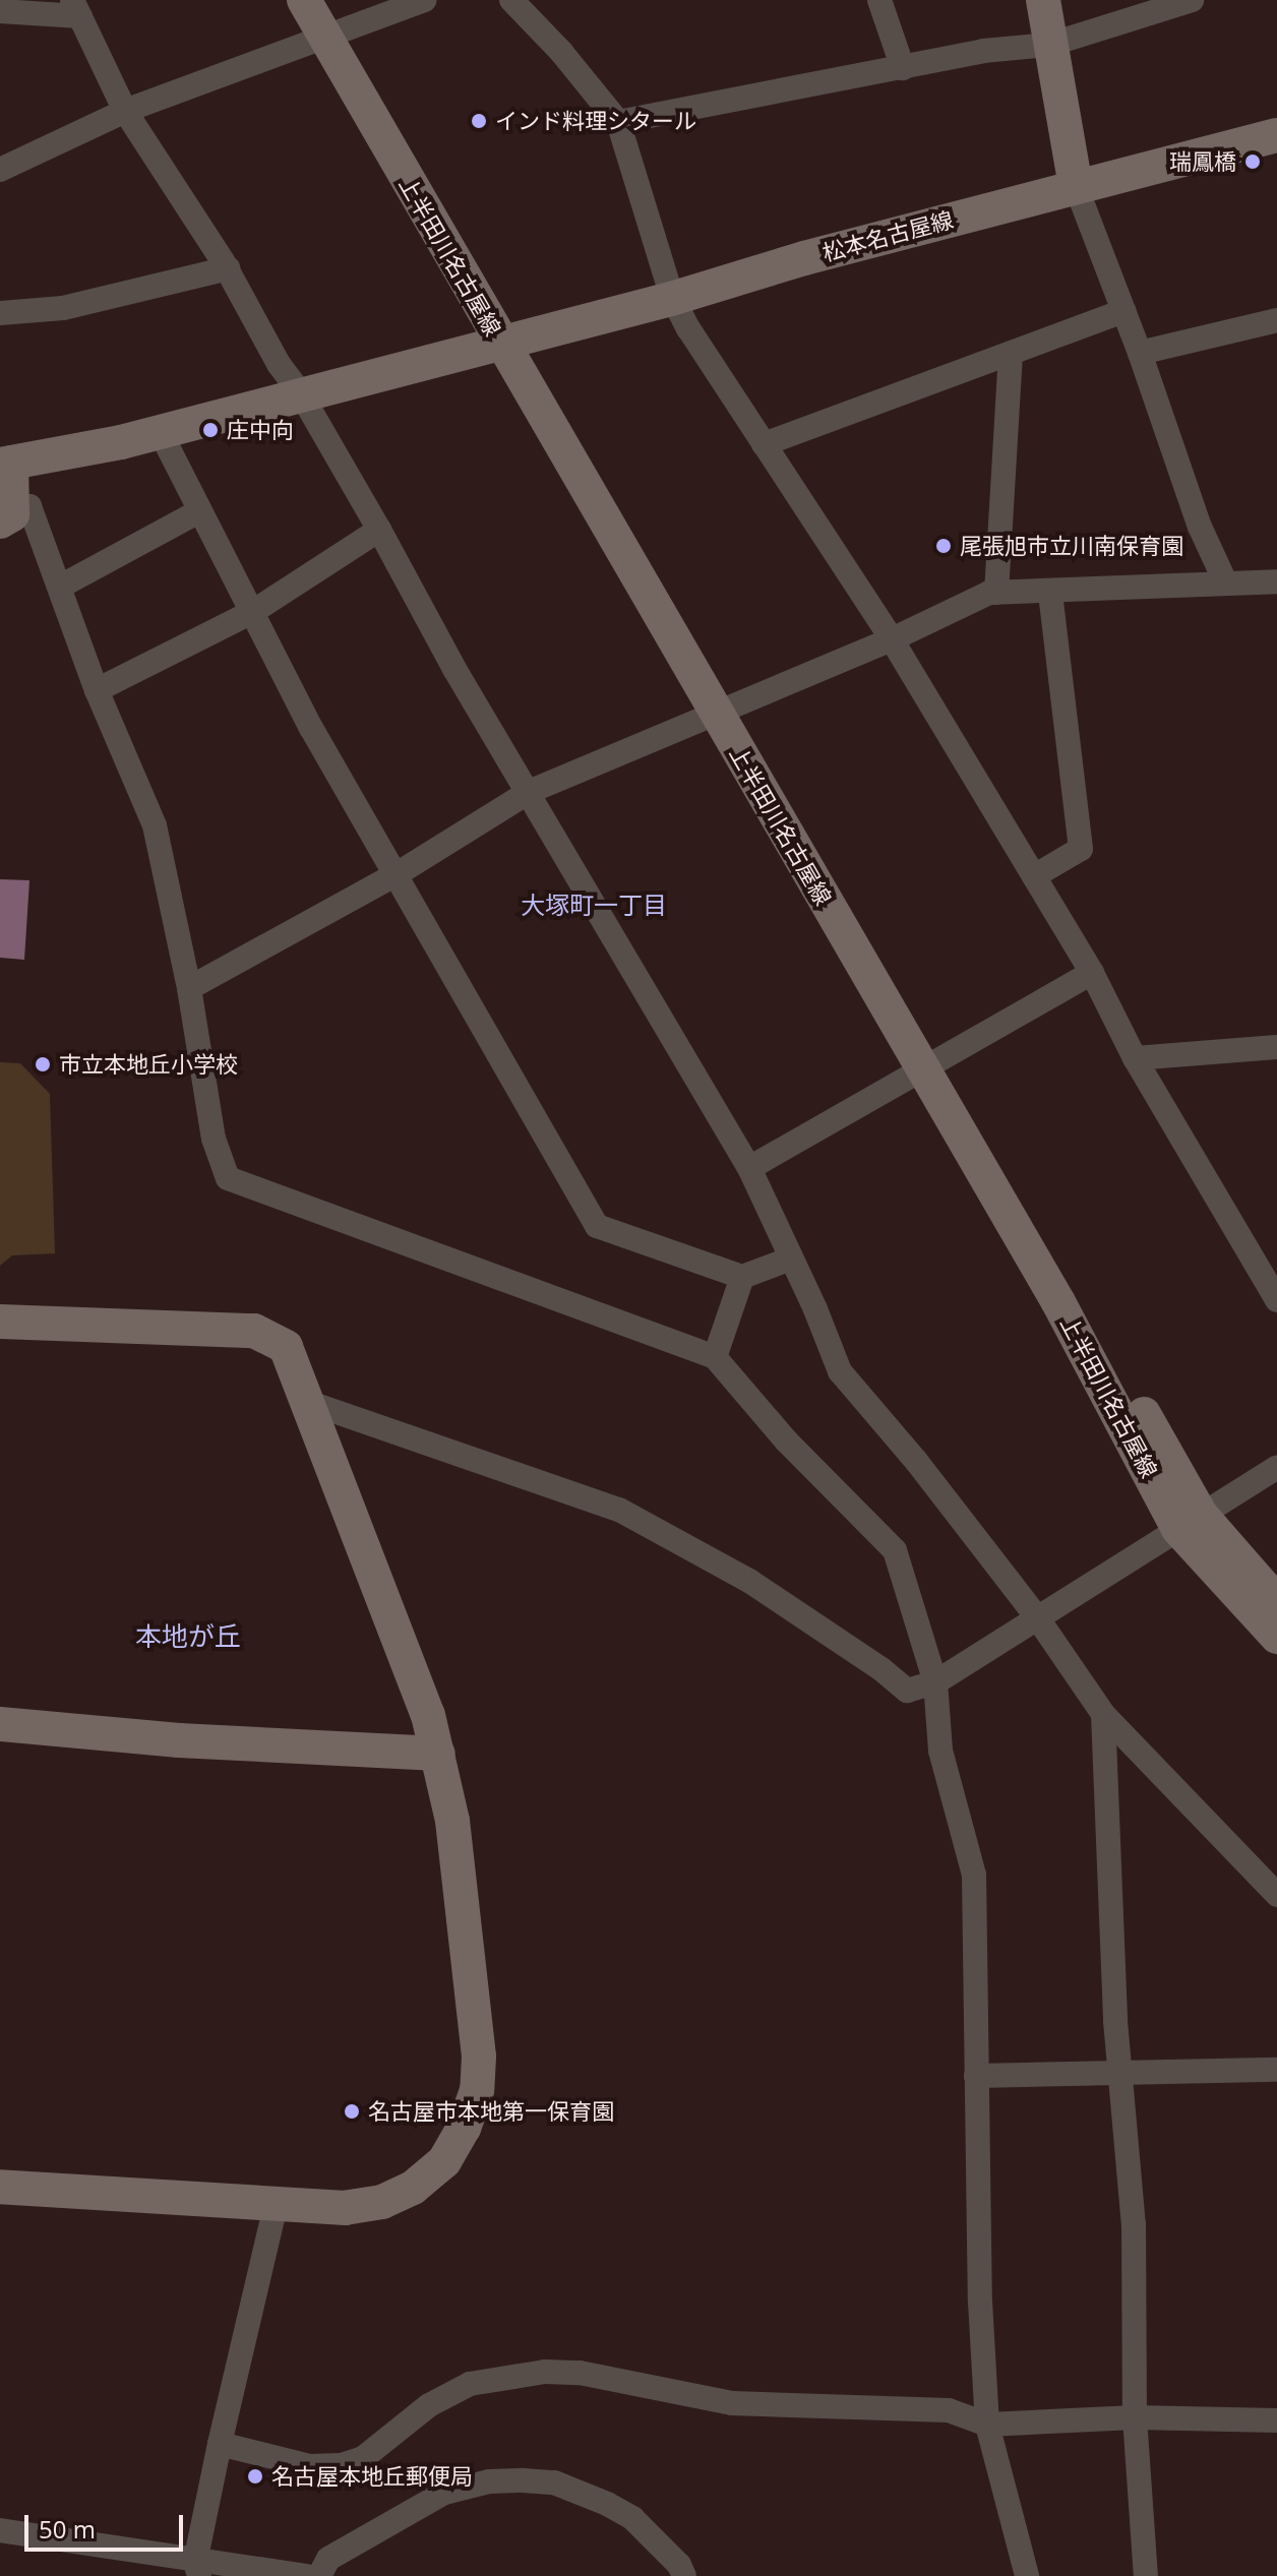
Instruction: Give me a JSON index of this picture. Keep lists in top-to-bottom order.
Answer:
{
  "streets": {
    "main road": ["松本名古屋線", "上半田川名古屋線"]
  },
  "crossings": [
    ["松本名古屋線", "上半田川名古屋線"]
  ],
  "districts": ["大塚町一丁目", "本地が丘"],
  "places": [
    "インド料理シタール",
    "瑞鳳橋",
    "庄中向",
    "尾張旭市立川南保育園",
    "市立本地丘小学校",
    "名古屋市本地第一保育園",
    "名古屋本地丘郵便局"
  ],
  "scale_bar": "50 m"
}
